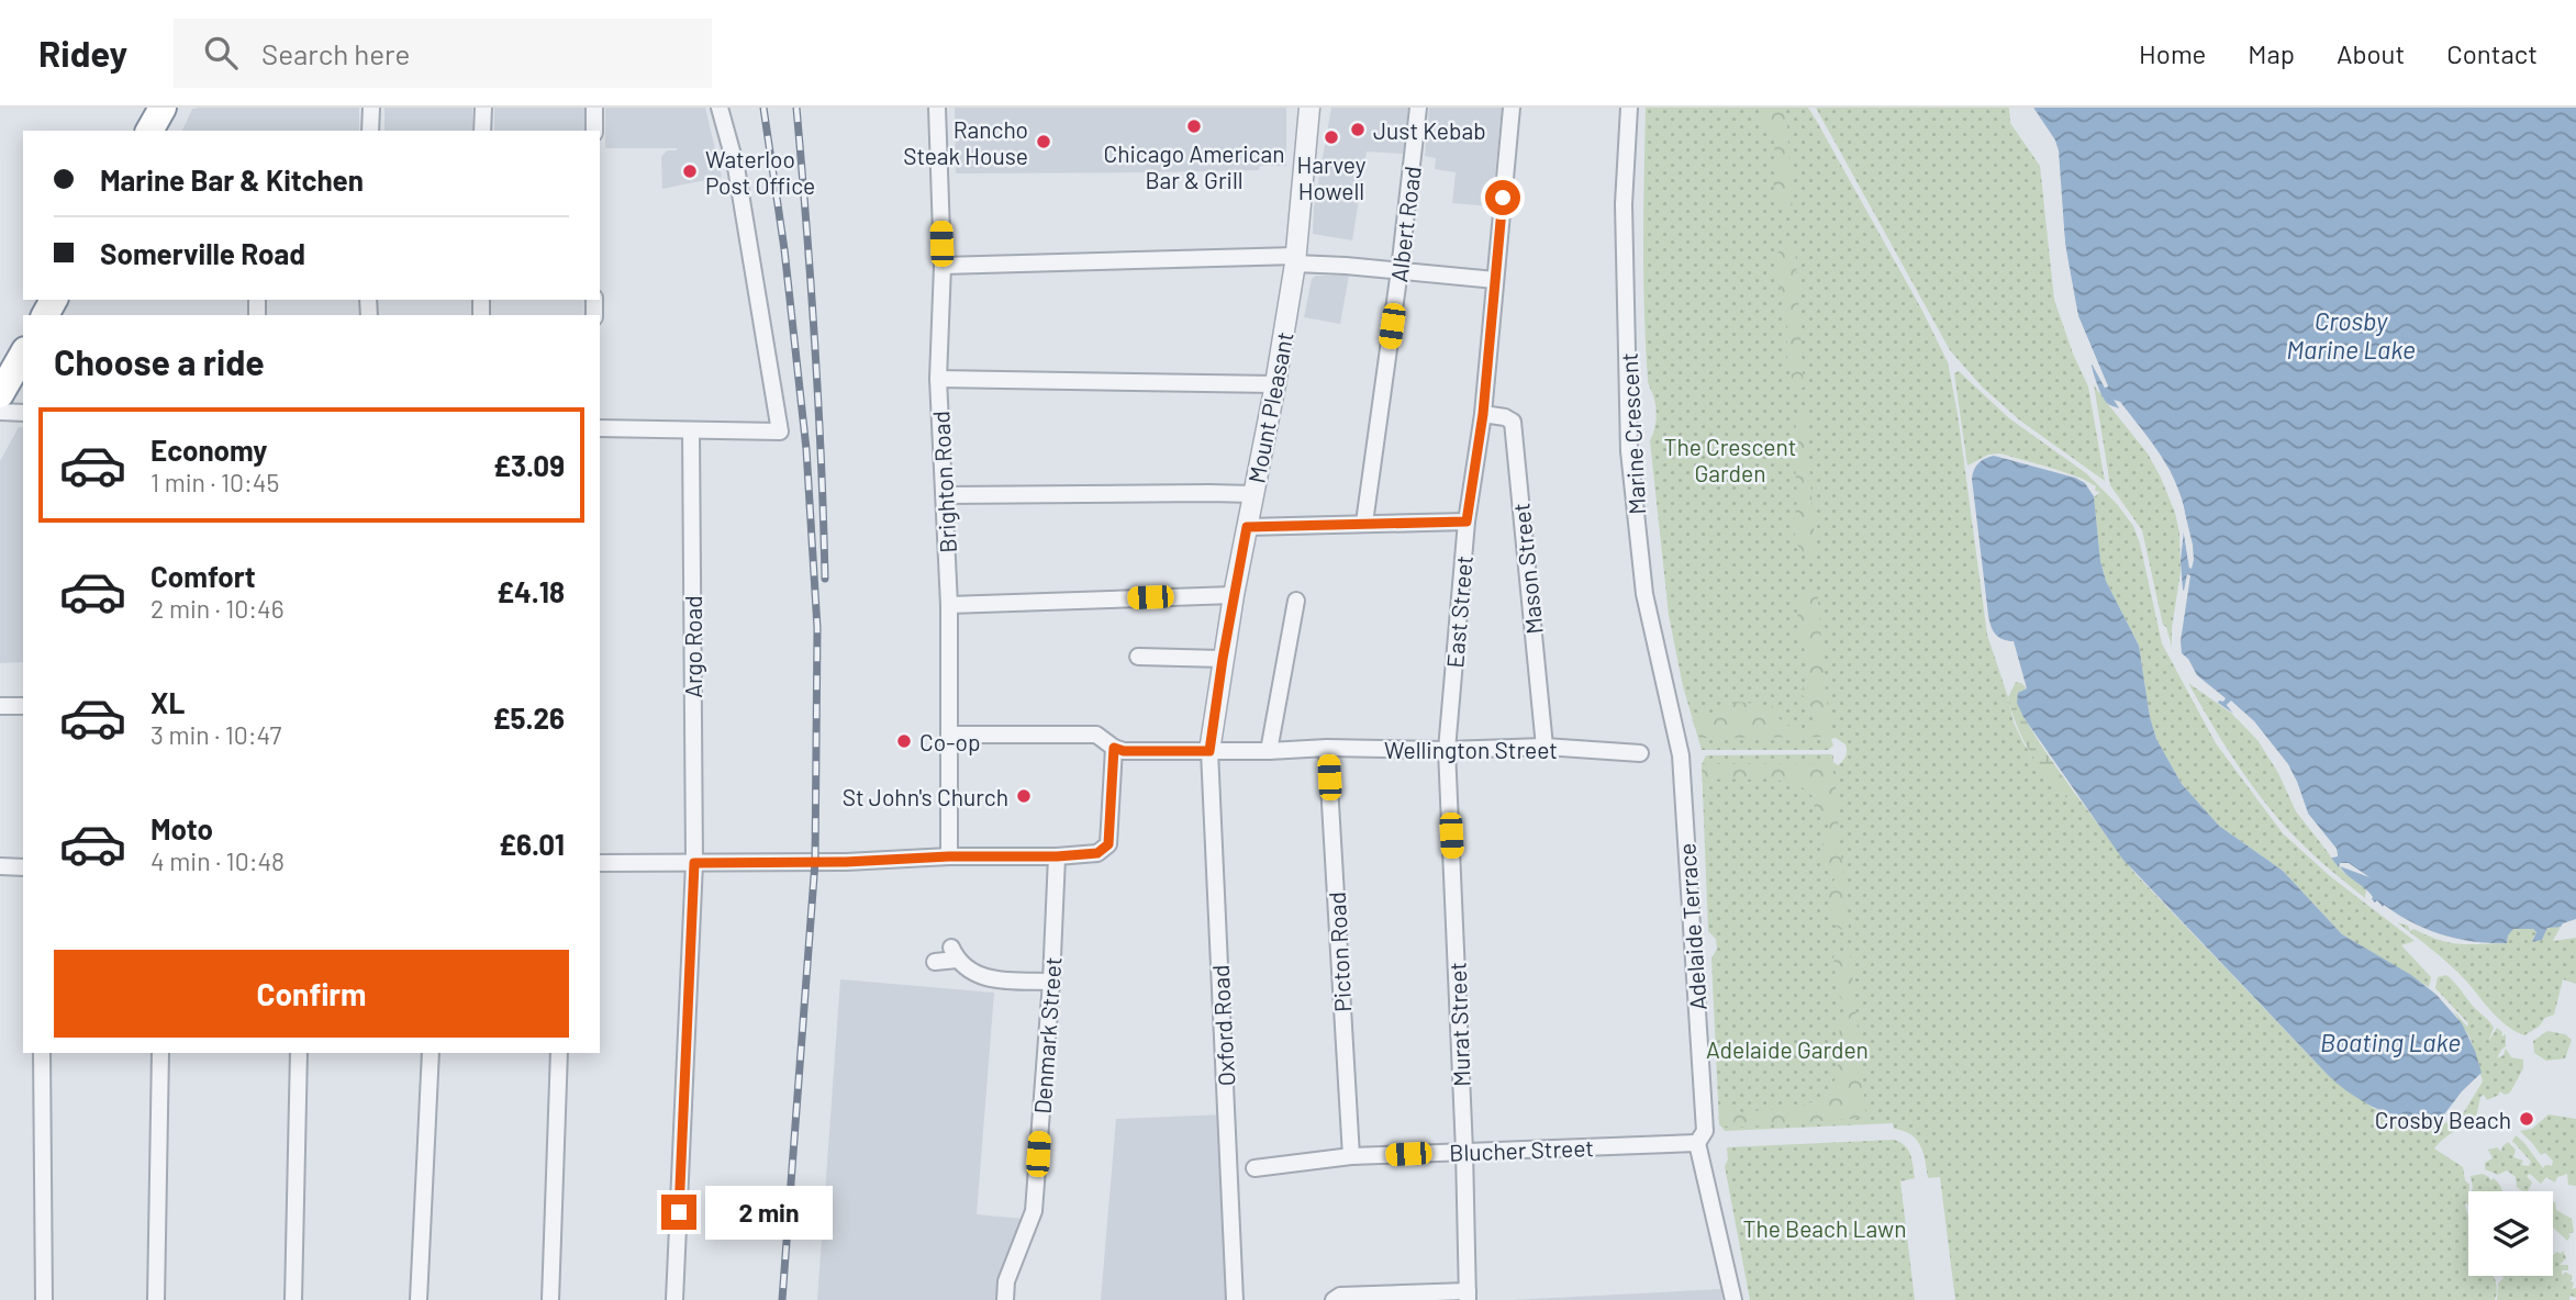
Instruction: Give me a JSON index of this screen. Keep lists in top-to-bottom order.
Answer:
{
  "streets": {
    "street": [
      "Albert Road",
      "Mount Pleasant",
      "Marine Crescent",
      "Brighton Road",
      "Mason Street",
      "East Street",
      "Argo Road",
      "Wellington Street",
      "Adelaide Terrace",
      "Picton Road",
      "Murat Street",
      "Oxford Road",
      "Denmark Street",
      "Blucher Street"
    ]
  },
  "crossings": [
    ["Mount Pleasant", "Wellington Street"],
    ["Mount Pleasant", "Oxford Road"],
    ["Marine Crescent", "Adelaide Terrace"],
    ["Brighton Road", "Wellington Street"],
    ["Mason Street", "East Street"],
    ["Mason Street", "Wellington Street"],
    ["East Street", "Wellington Street"],
    ["East Street", "Murat Street"],
    ["Wellington Street", "Picton Road"],
    ["Wellington Street", "Murat Street"],
    ["Wellington Street", "Oxford Road"],
    ["Adelaide Terrace", "Blucher Street"],
    ["Picton Road", "Blucher Street"],
    ["Murat Street", "Blucher Street"]
  ],
  "water": ["Crosby Marine Lake", "Boating Lake"],
  "parks": ["The Crescent Garden", "Adelaide Garden", "The Beach Lawn"],
  "places": [
    "Chicago American Bar & Grill",
    "Just Kebab",
    "Harvey Howell",
    "Rancho Steak House",
    "Waterloo Post Office",
    "Co-op",
    "St John's Church",
    "Crosby Beach"
  ],
  "page": {
    "header": "Ridey",
    "search": "Search here",
    "nav": [
      "Home",
      "Map",
      "About",
      "Contact"
    ],
    "banner": ["Marine Bar & Kitchen", "Somerville Road"],
    "heading": "Choose a ride",
    "list": [
      {
        "name": "Economy",
        "note": "1 min · 10:45",
        "value": "£3.09"
      },
      {
        "name": "Comfort",
        "note": "2 min · 10:46",
        "value": "£4.18"
      },
      {
        "name": "XL",
        "note": "3 min · 10:47",
        "value": "£5.26"
      },
      {
        "name": "Moto",
        "note": "4 min · 10:48",
        "value": "£6.01"
      }
    ],
    "buttons": "Confirm",
    "bubble": "2 min"
  }
}
